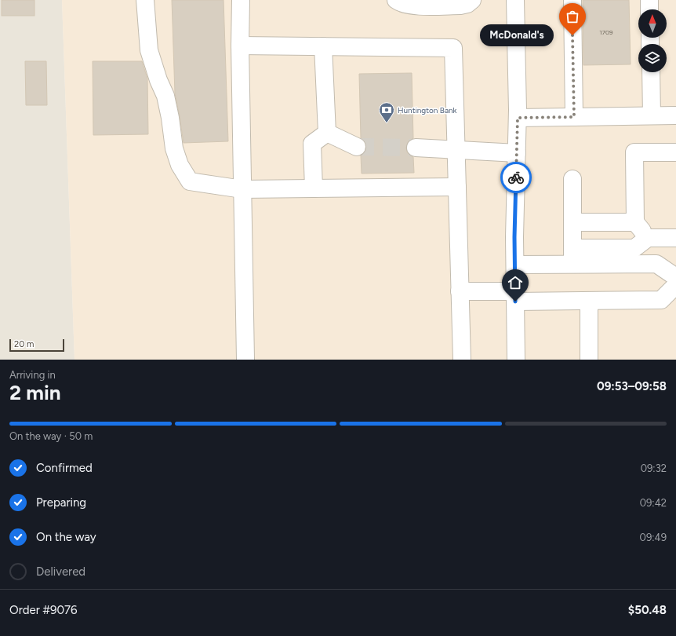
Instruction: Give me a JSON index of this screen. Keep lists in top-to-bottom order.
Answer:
{
  "places": {
    "other": ["McDonald's"],
    "bank": ["Huntington Bank"]
  },
  "house_numbers": ["1709"],
  "scale_bar": "20 m",
  "north": "top",
  "page": {
    "bubble": "McDonald's",
    "scale": "20 m",
    "heading": ["2 min", "Arriving in", "09:53–09:58"],
    "panel": ["Order #9076", "$50.48"],
    "bar": "On the way · 50 m",
    "list": [
      ["Confirmed", "09:32"],
      ["Preparing", "09:42"],
      ["On the way", "09:49"],
      "Delivered"
    ]
  }
}
